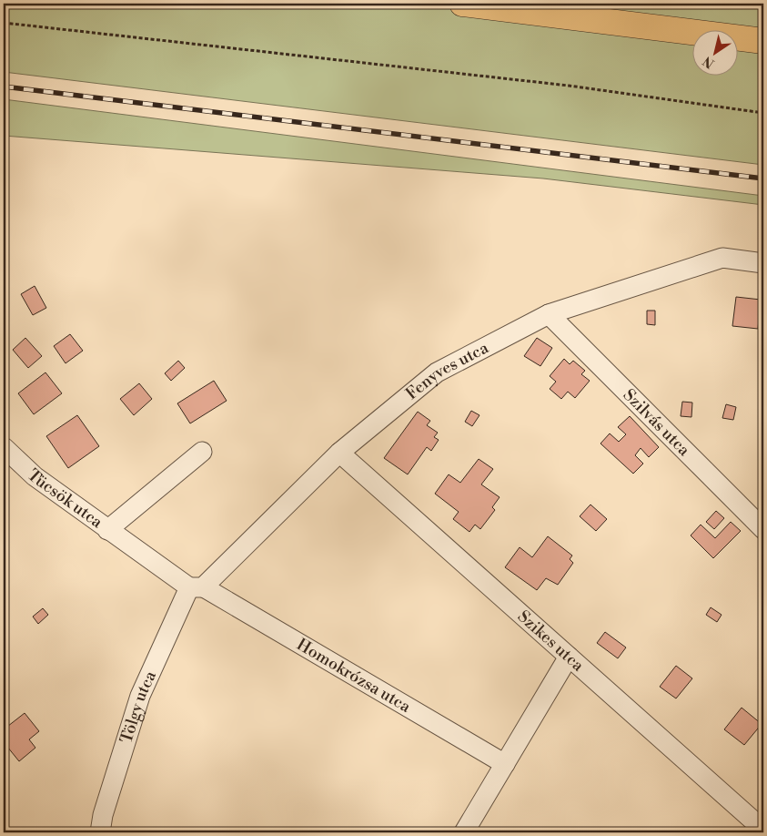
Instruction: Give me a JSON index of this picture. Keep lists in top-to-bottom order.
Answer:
{
  "streets": {
    "street": [
      "Fenyves utca",
      "Szilvás utca",
      "Tücsök utca",
      "Szikes utca",
      "Homokrózsa utca",
      "Tölgy utca"
    ]
  },
  "crossings": [
    ["Fenyves utca", "Szilvás utca"],
    ["Fenyves utca", "Tücsök utca"],
    ["Fenyves utca", "Szikes utca"],
    ["Fenyves utca", "Homokrózsa utca"],
    ["Fenyves utca", "Tölgy utca"],
    ["Tücsök utca", "Homokrózsa utca"],
    ["Tücsök utca", "Tölgy utca"],
    ["Homokrózsa utca", "Tölgy utca"]
  ],
  "north": "bottom left"
}
